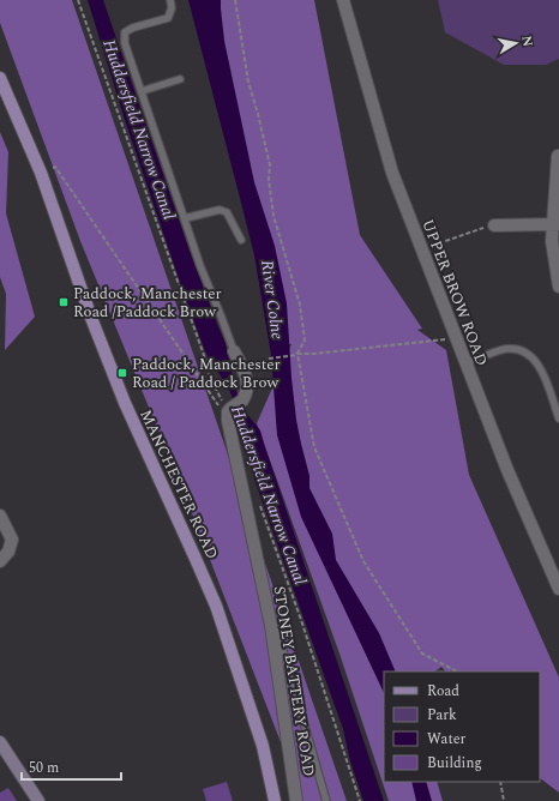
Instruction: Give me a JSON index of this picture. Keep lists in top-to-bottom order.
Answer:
{
  "streets": {
    "main road": ["MANCHESTER ROAD"],
    "street": ["UPPER BROW ROAD", "STONEY BATTERY ROAD"]
  },
  "water": ["Huddersfield Narrow Canal", "River Colne"],
  "places": {
    "transit": ["Paddock, Manchester Road /Paddock Brow", "Paddock, Manchester Road / Paddock Brow"]
  },
  "legend": [
    "Road",
    "Park",
    "Water",
    "Building"
  ],
  "scale_bar": "50 m",
  "north": "right"
}
